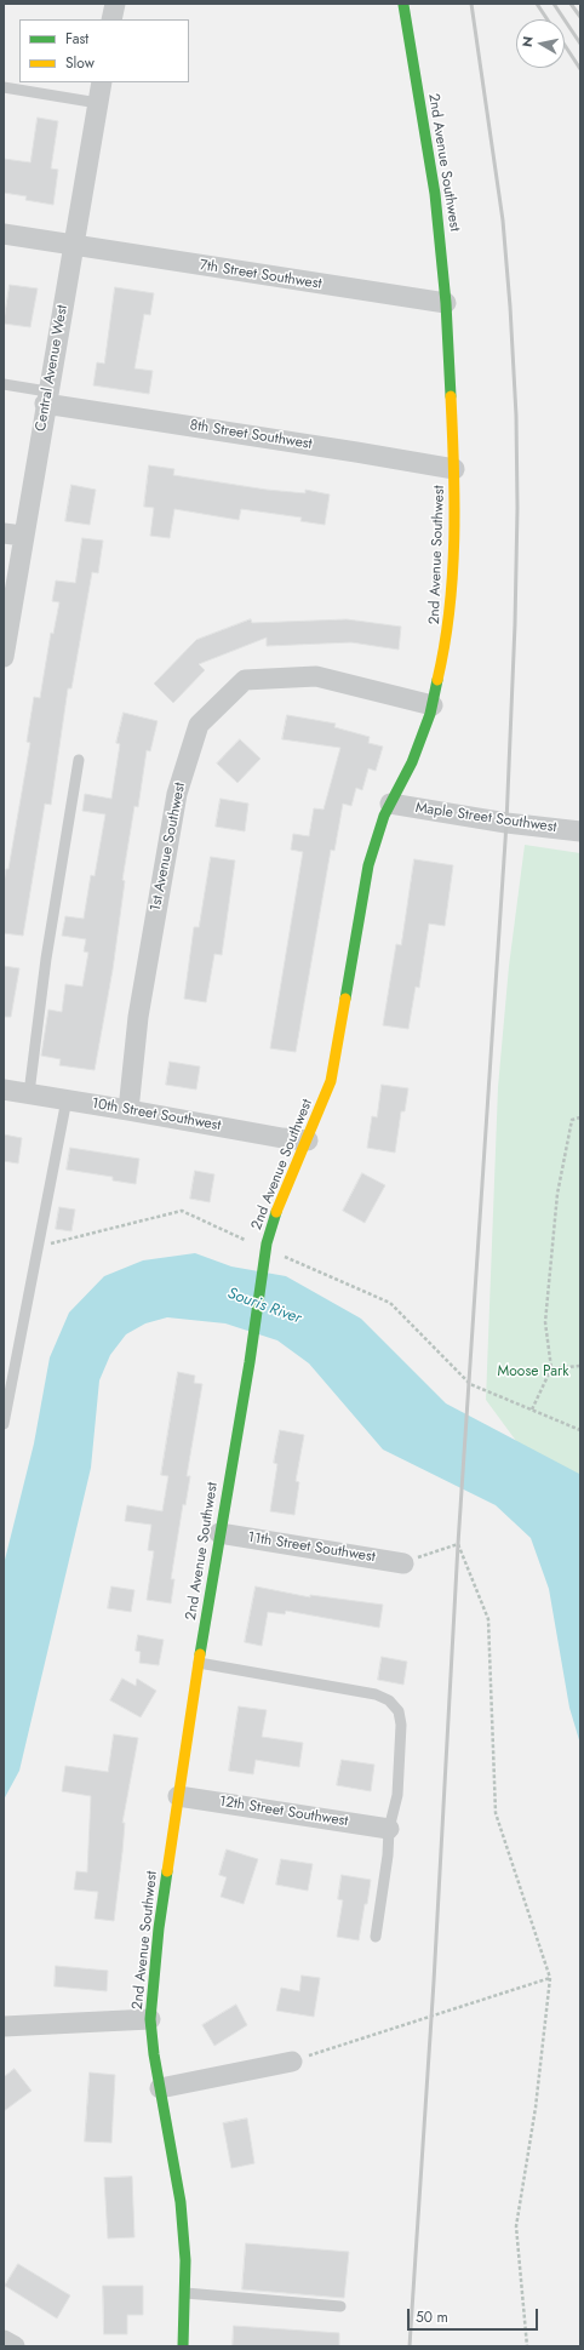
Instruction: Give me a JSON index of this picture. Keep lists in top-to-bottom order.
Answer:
{
  "streets": {
    "street": [
      "2nd Avenue Southwest",
      "7th Street Southwest",
      "Central Avenue West",
      "8th Street Southwest",
      "Maple Street Southwest",
      "1st Avenue Southwest",
      "10th Street Southwest",
      "11th Street Southwest",
      "12th Street Southwest"
    ]
  },
  "crossings": [
    ["2nd Avenue Southwest", "7th Street Southwest"],
    ["2nd Avenue Southwest", "8th Street Southwest"],
    ["2nd Avenue Southwest", "Maple Street Southwest"],
    ["2nd Avenue Southwest", "1st Avenue Southwest"],
    ["2nd Avenue Southwest", "10th Street Southwest"],
    ["2nd Avenue Southwest", "11th Street Southwest"],
    ["2nd Avenue Southwest", "12th Street Southwest"],
    ["7th Street Southwest", "Central Avenue West"],
    ["Central Avenue West", "8th Street Southwest"],
    ["1st Avenue Southwest", "10th Street Southwest"]
  ],
  "water": ["Souris River"],
  "parks": ["Moose Park"],
  "legend": ["Fast", "Slow"],
  "scale_bar": "50 m",
  "north": "left"
}
